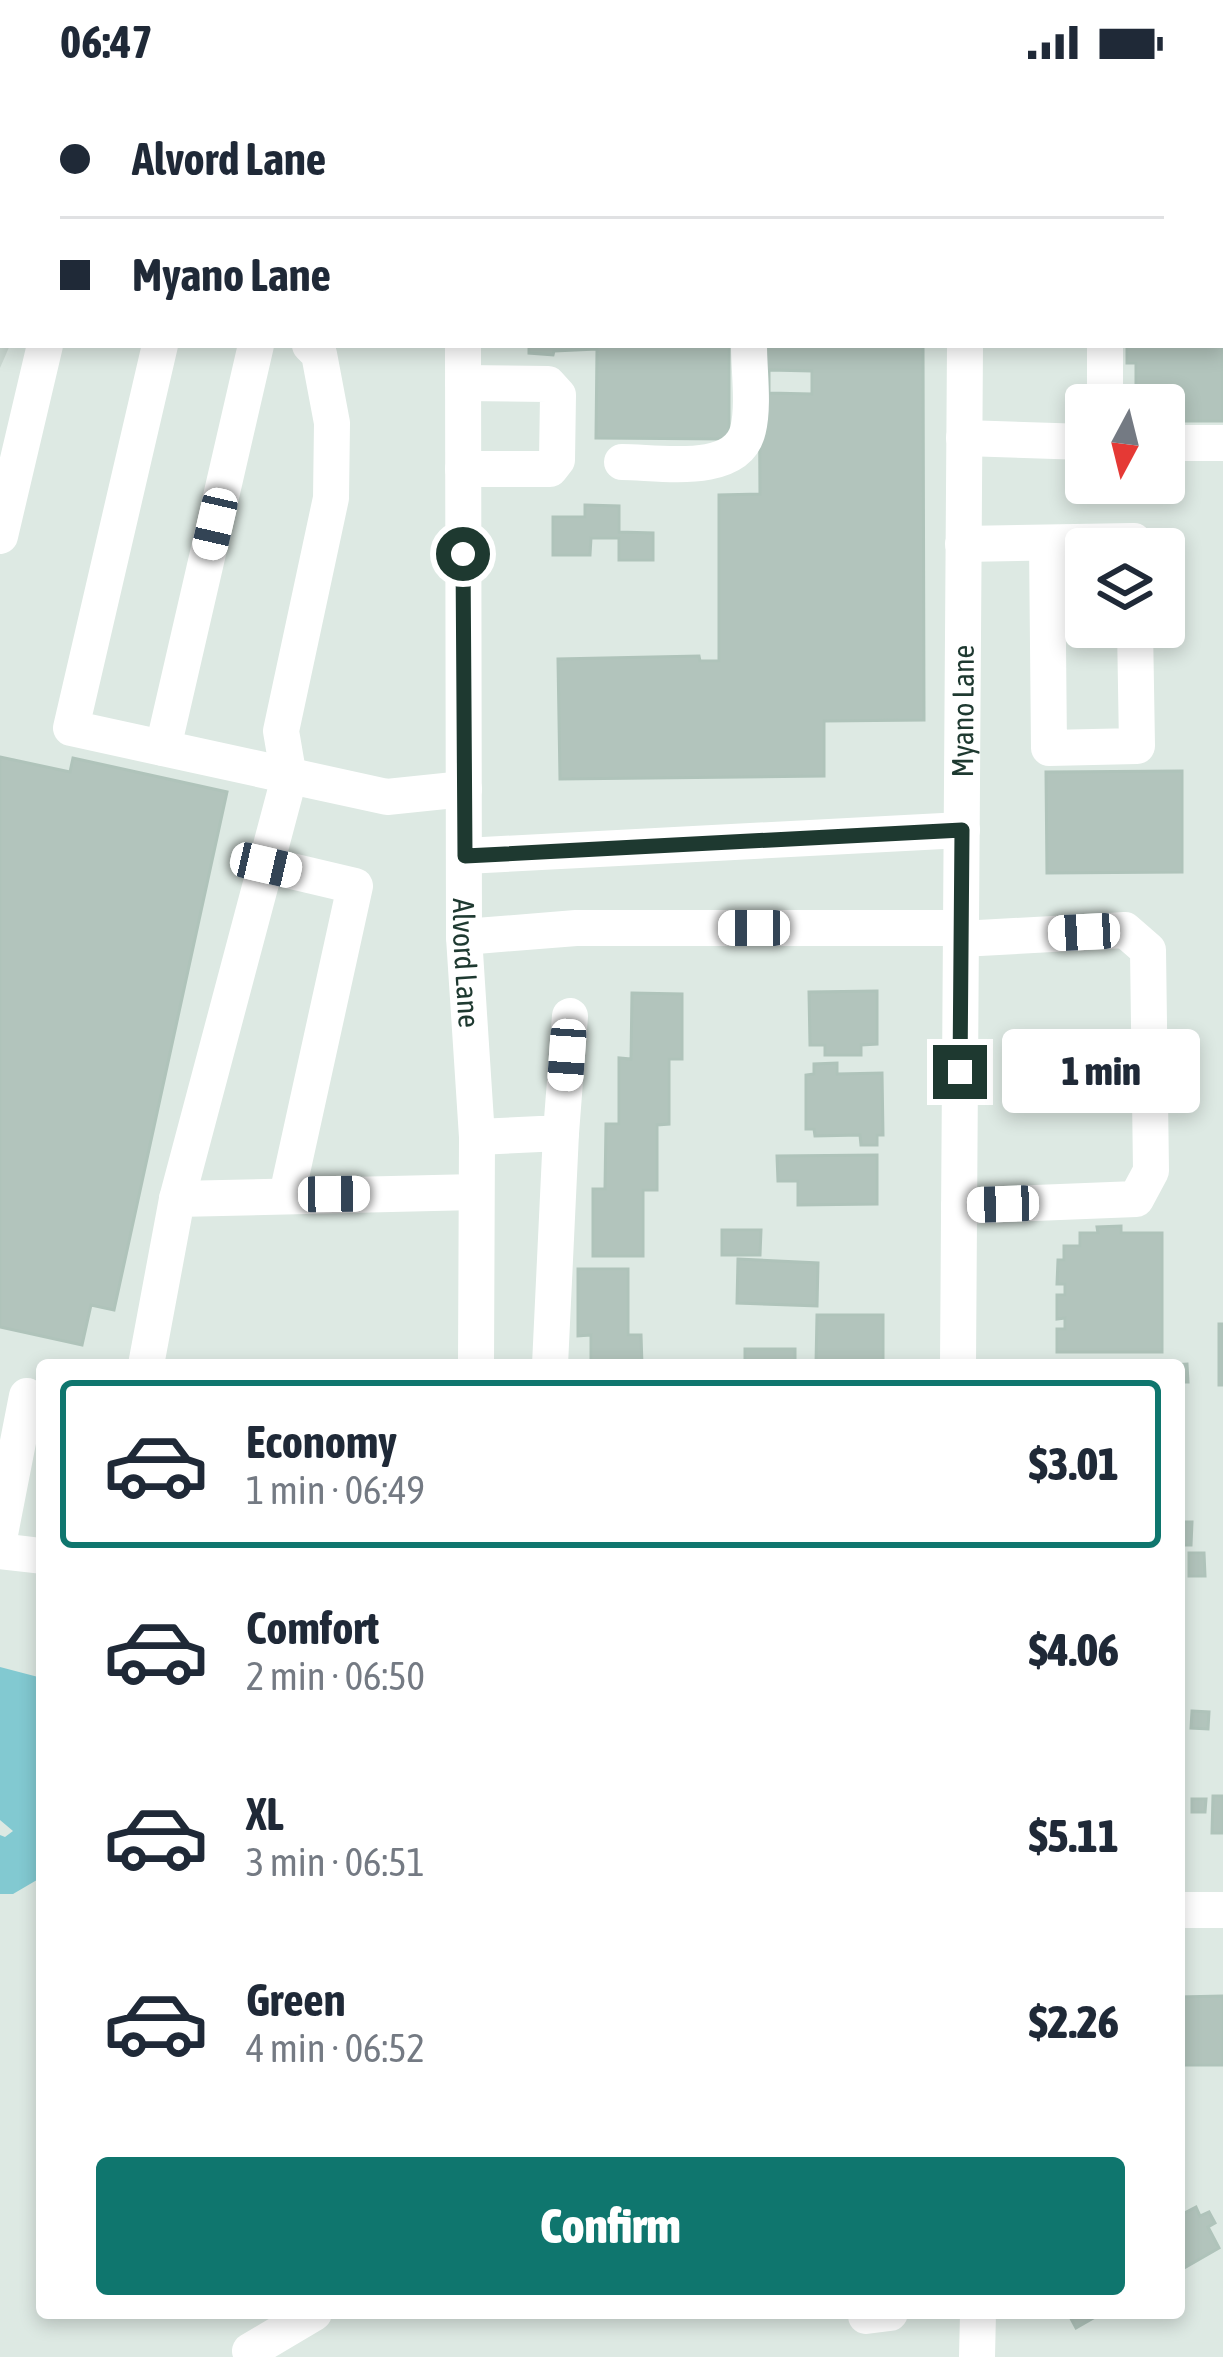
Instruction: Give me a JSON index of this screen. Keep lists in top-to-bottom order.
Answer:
{
  "streets": {
    "street": ["Myano Lane", "Alvord Lane"]
  },
  "north": "bottom",
  "page": {
    "status": "06:47",
    "banner": ["Alvord Lane", "Myano Lane"],
    "bubble": "1 min",
    "list": [
      {
        "name": "Economy",
        "note": "1 min · 06:49",
        "value": "$3.01"
      },
      {
        "name": "Comfort",
        "note": "2 min · 06:50",
        "value": "$4.06"
      },
      {
        "name": "XL",
        "note": "3 min · 06:51",
        "value": "$5.11"
      },
      {
        "name": "Green",
        "note": "4 min · 06:52",
        "value": "$2.26"
      }
    ],
    "buttons": "Confirm"
  }
}
